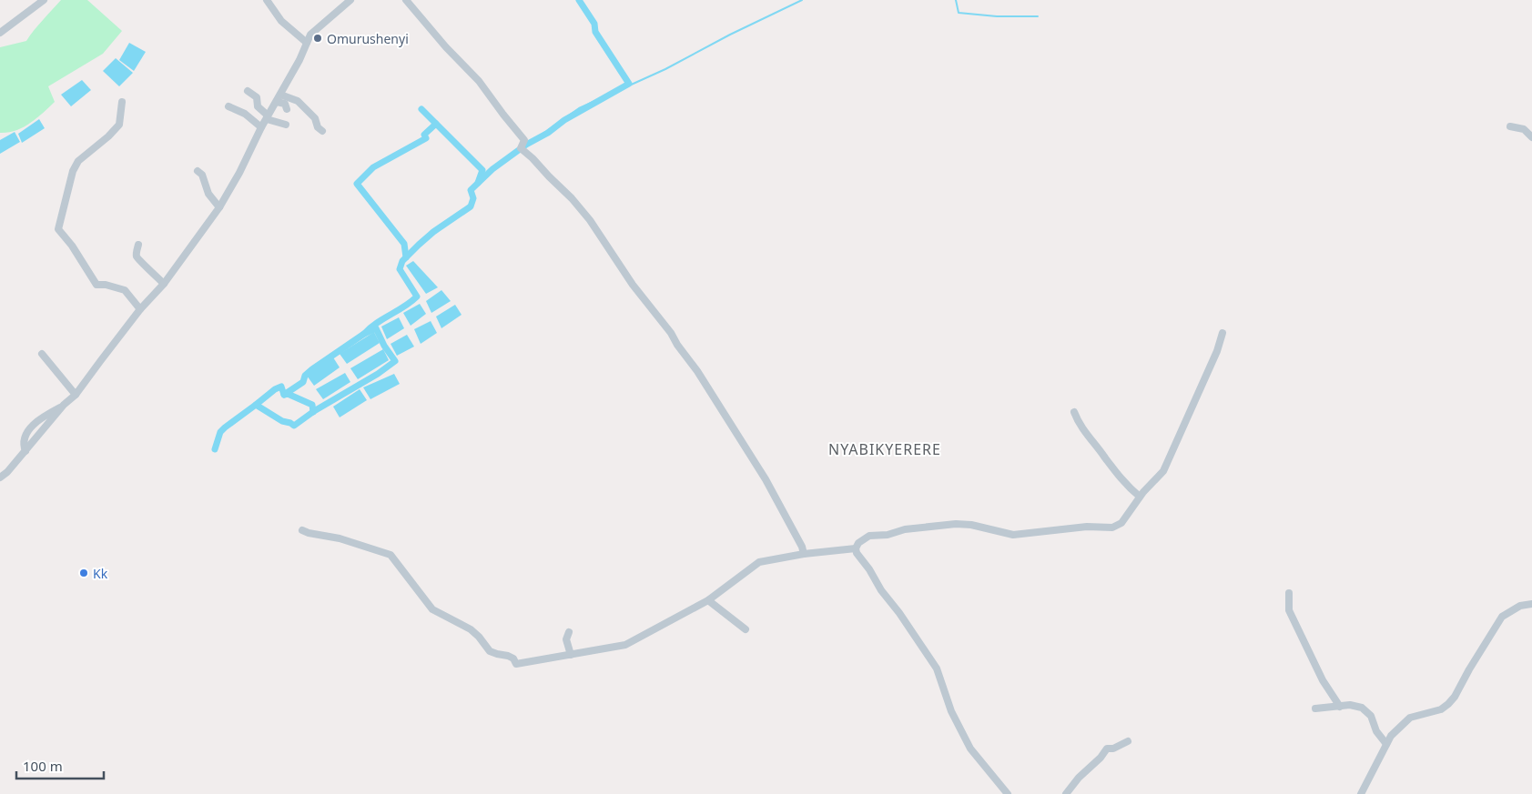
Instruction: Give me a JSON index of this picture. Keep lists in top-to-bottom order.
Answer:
{
  "districts": ["NYABIKYERERE"],
  "places": ["Omurushenyi", "Kk"],
  "scale_bar": "100 m"
}
